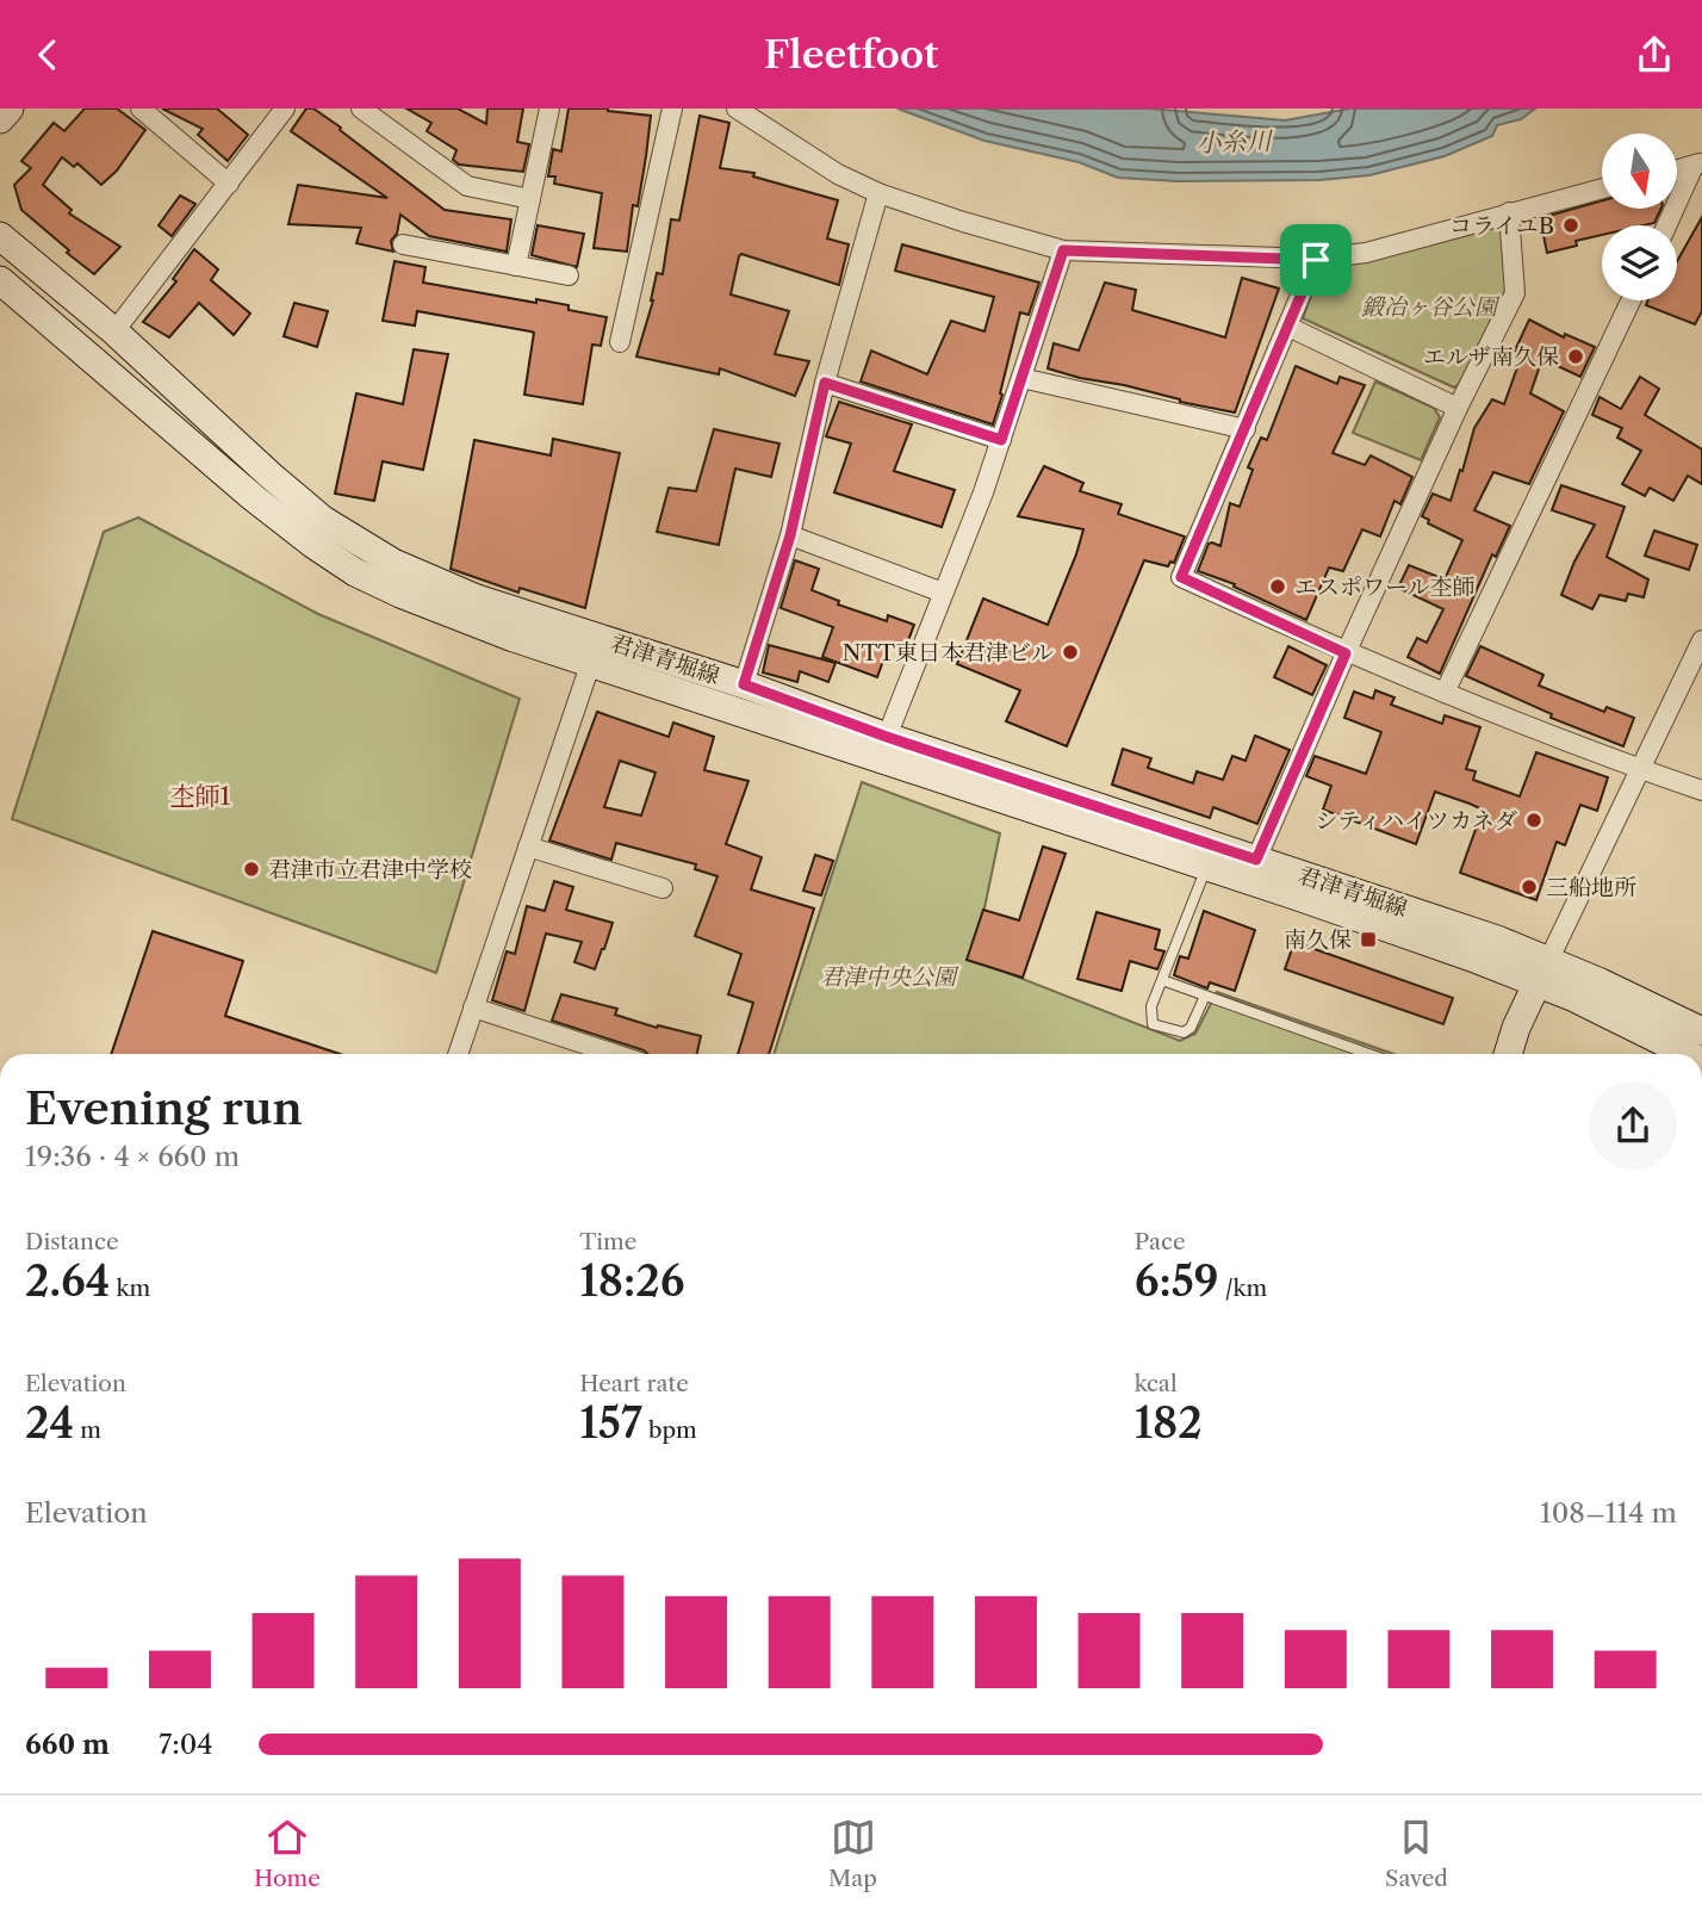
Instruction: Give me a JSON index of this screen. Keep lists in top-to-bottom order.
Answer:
{
  "streets": {
    "main road": ["君津青堀線"]
  },
  "districts": ["杢師1"],
  "water": ["小糸川"],
  "parks": ["鍛冶ヶ谷公園", "君津中央公園"],
  "places": {
    "other": [
      "コライユB",
      "エルザ南久保",
      "エスポワール杢師",
      "NTT東日本君津ビル",
      "シティハイツカネダ",
      "君津市立君津中学校",
      "三船地所"
    ],
    "transit": ["南久保"]
  },
  "north": "bottom",
  "page": {
    "header": "Fleetfoot",
    "heading": ["Evening run", "19:36 · 4 × 660 m"],
    "stats": [
      ["Distance", "2.64 km"],
      ["Time", "18:26"],
      ["Pace", "6:59 /km"],
      ["Elevation", "24 m"],
      ["Heart rate", "157 bpm"],
      ["kcal", "182"]
    ],
    "chart": ["Elevation", "108–114 m"],
    "list": [
      {
        "name": "660 m",
        "note": "7:04"
      }
    ],
    "tabs": ["Home", "Map", "Saved"]
  }
}
